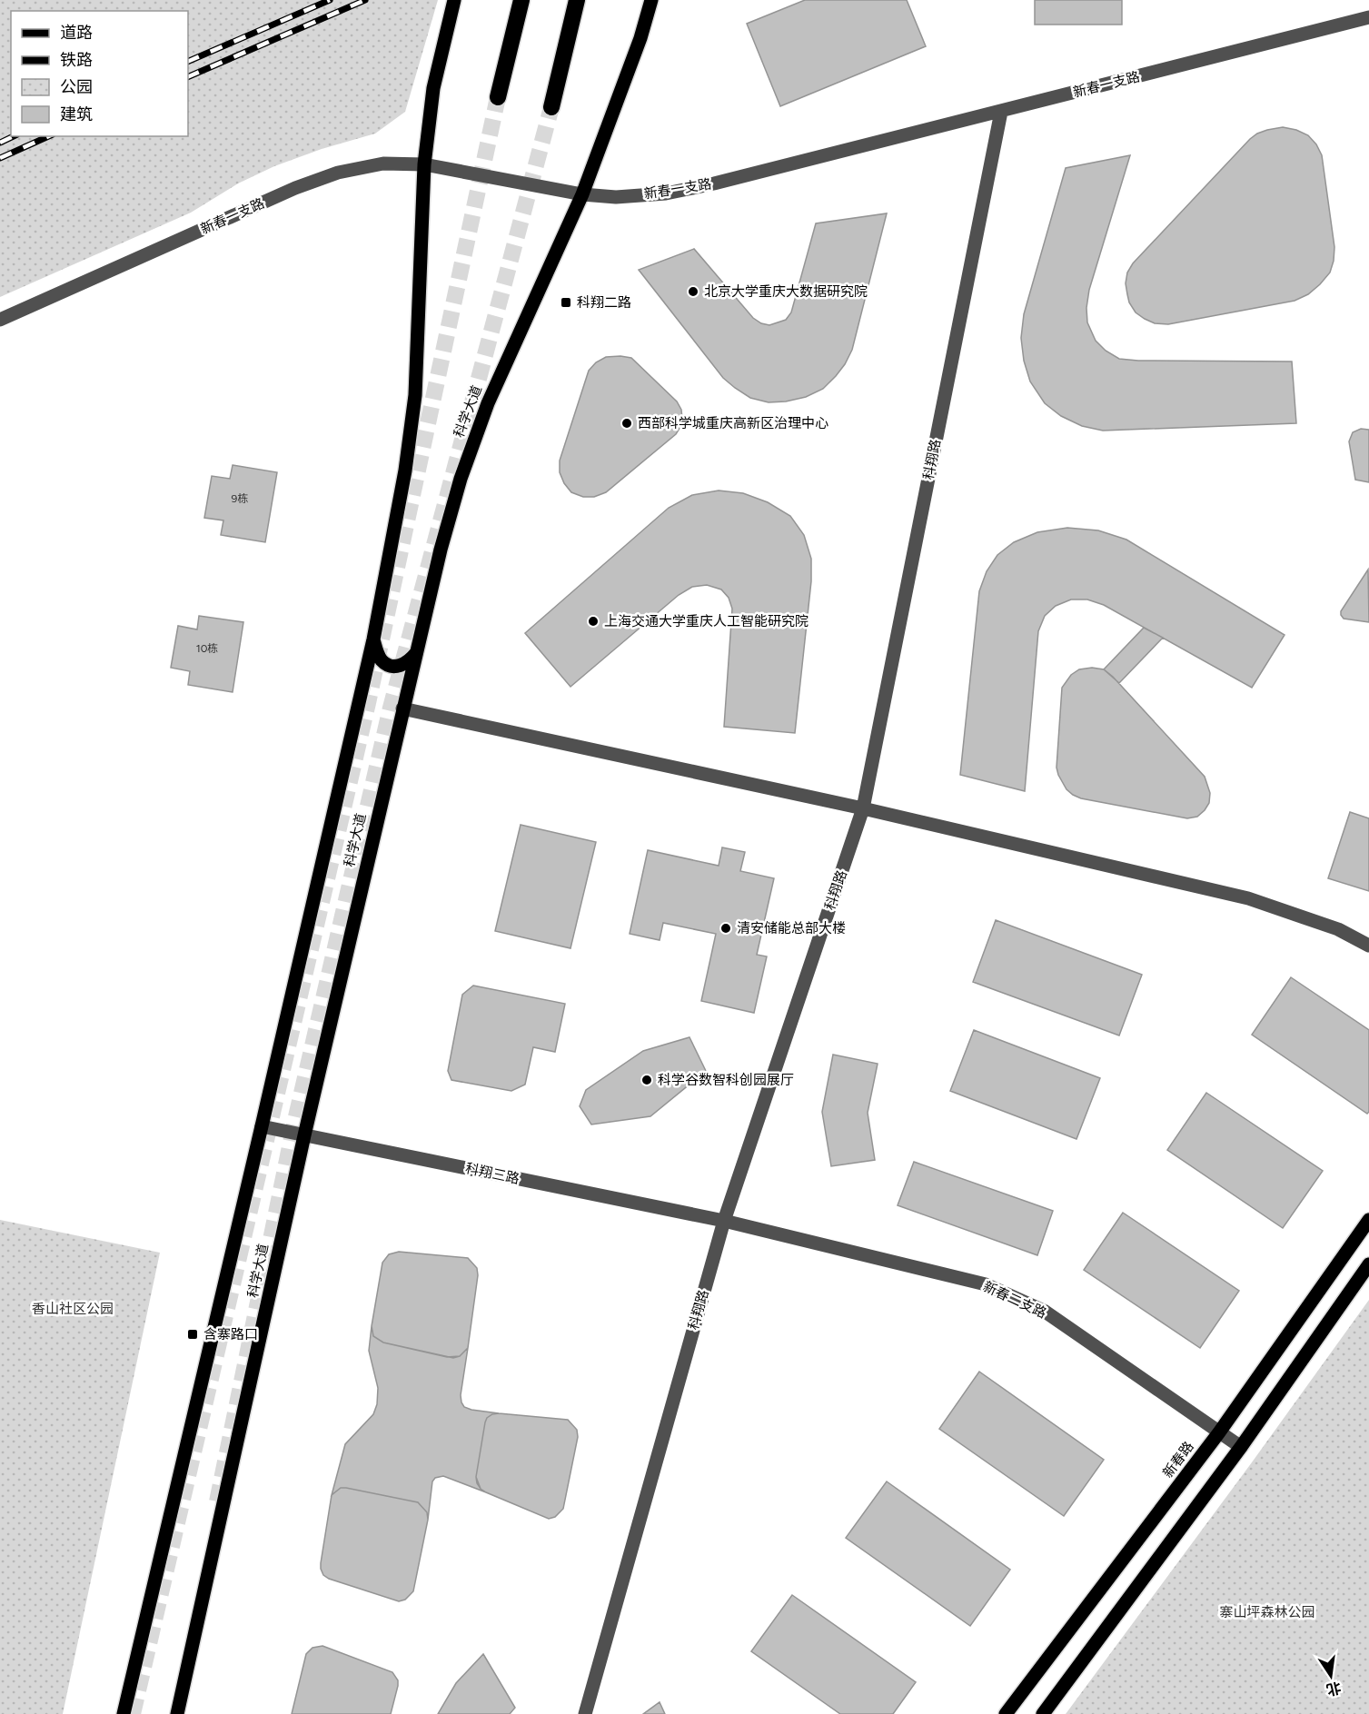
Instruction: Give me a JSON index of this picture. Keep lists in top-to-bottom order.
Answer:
{
  "streets": {
    "main road": ["科学大道", "新春路"],
    "street": [
      "新春一支路",
      "科翔路",
      "科翔三路",
      "新春二支路"
    ]
  },
  "crossings": [
    ["新春一支路", "科学大道"],
    ["新春一支路", "科翔路"],
    ["科学大道", "科翔三路"],
    ["科翔路", "科翔三路"],
    ["科翔路", "新春二支路"],
    ["科翔三路", "新春二支路"],
    ["新春二支路", "新春路"]
  ],
  "parks": ["香山社区公园", "寨山坪森林公园"],
  "places": {
    "other": [
      "北京大学重庆大数据研究院",
      "西部科学城重庆高新区治理中心",
      "上海交通大学重庆人工智能研究院",
      "清安储能总部大楼",
      "科学谷数智科创园展厅"
    ],
    "transit": ["科翔二路", "含寨路口"]
  },
  "house_numbers": ["9栋", "10栋"],
  "legend": [
    "道路",
    "铁路",
    "公园",
    "建筑"
  ],
  "north": "bottom"
}
